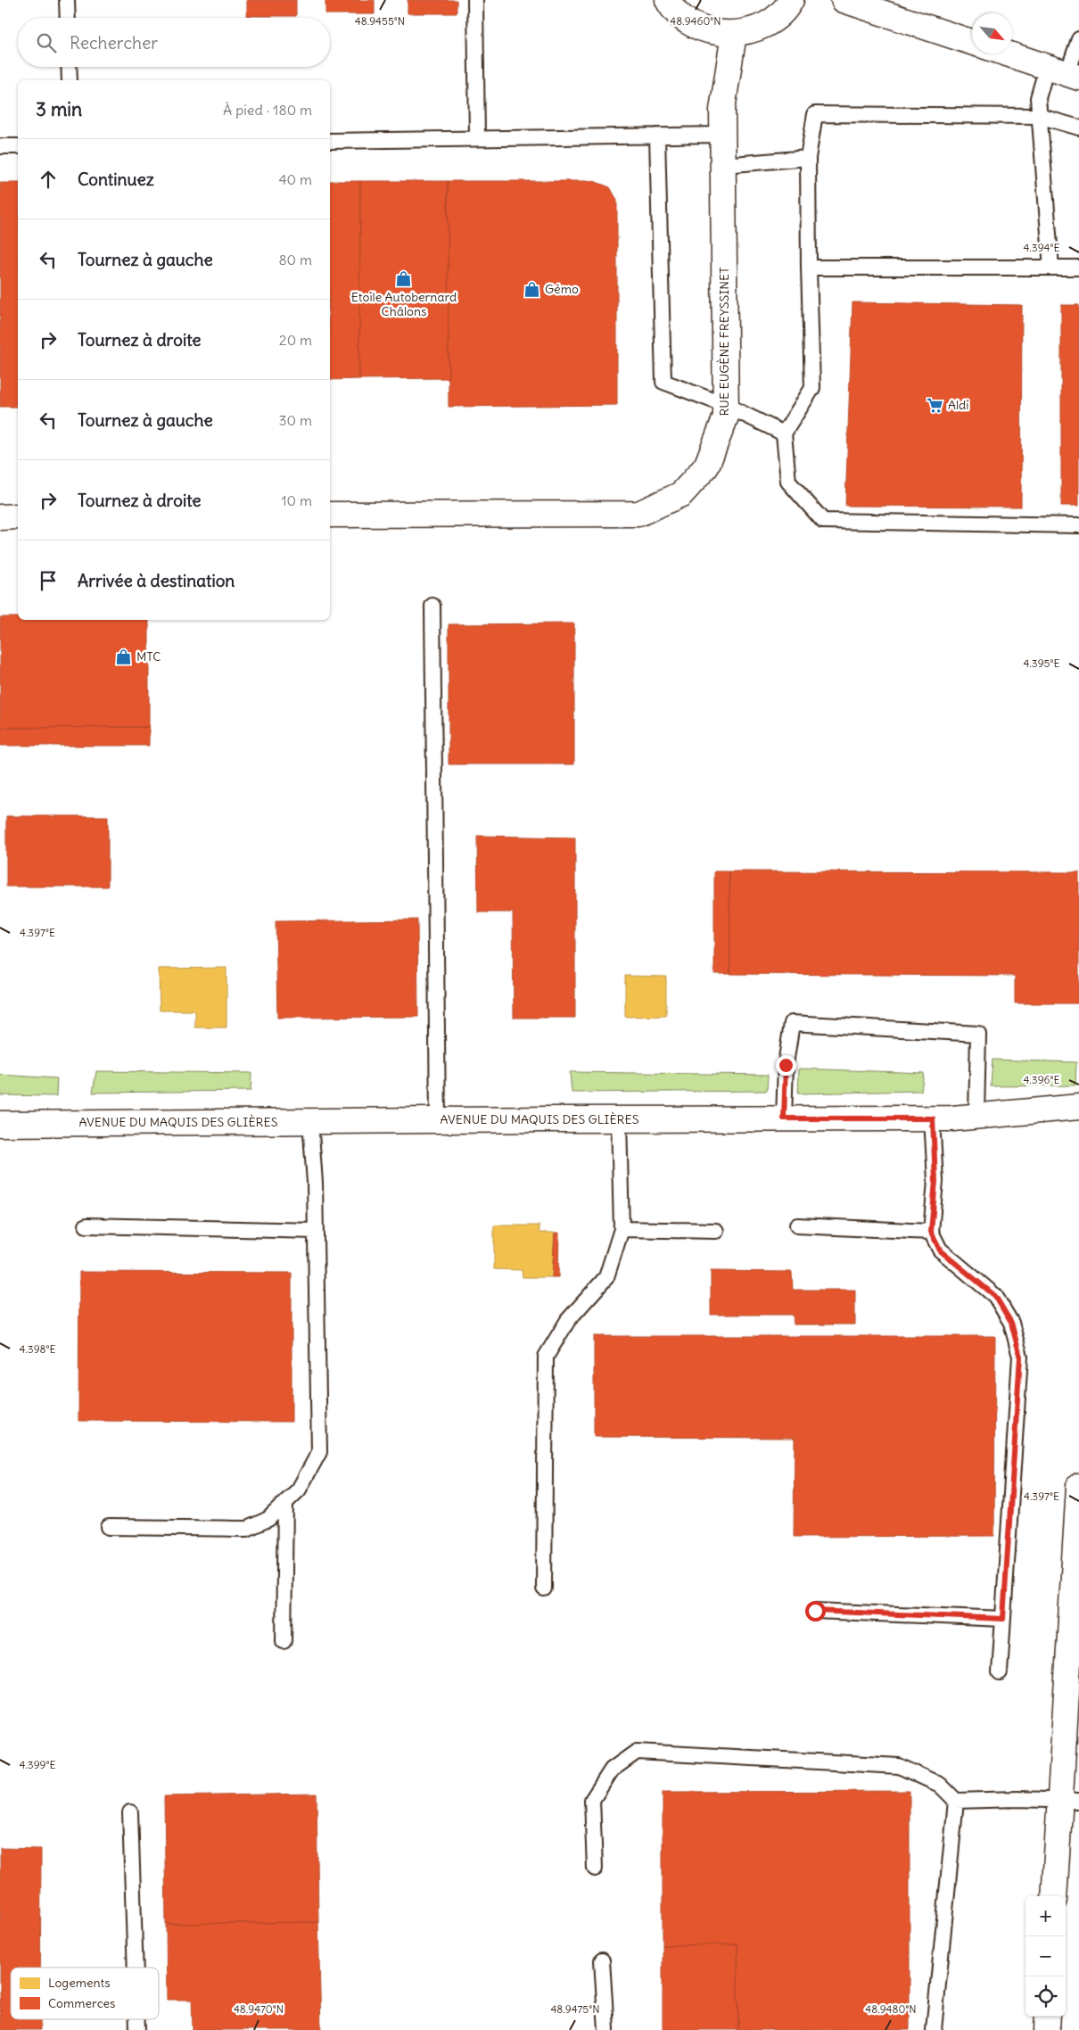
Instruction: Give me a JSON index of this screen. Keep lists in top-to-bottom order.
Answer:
{
  "streets": {
    "street": ["RUE EUGÈNE FREYSSINET", "AVENUE DU MAQUIS DES GLIÈRES"]
  },
  "places": {
    "shop": ["Etoile Autobernard Châlons", "Gémo", "MTC"],
    "supermarket": ["Aldi"]
  },
  "legend": ["Logements", "Commerces"],
  "north": "bottom right",
  "page": {
    "search": "Rechercher",
    "heading": ["3 min", "À pied · 180 m"],
    "list": [
      ["Continuez", "40 m"],
      ["Tournez à gauche", "80 m"],
      ["Tournez à droite", "20 m"],
      ["Tournez à gauche", "30 m"],
      ["Tournez à droite", "10 m"],
      "Arrivée à destination"
    ],
    "map_buttons": ["+", "−"]
  },
  "coordinates": [
    "48.9455°N",
    "48.9460°N",
    "4.394°E",
    "4.395°E",
    "4.397°E",
    "4.396°E",
    "4.398°E",
    "4.399°E",
    "48.9470°N",
    "48.9475°N",
    "48.9480°N"
  ]
}
